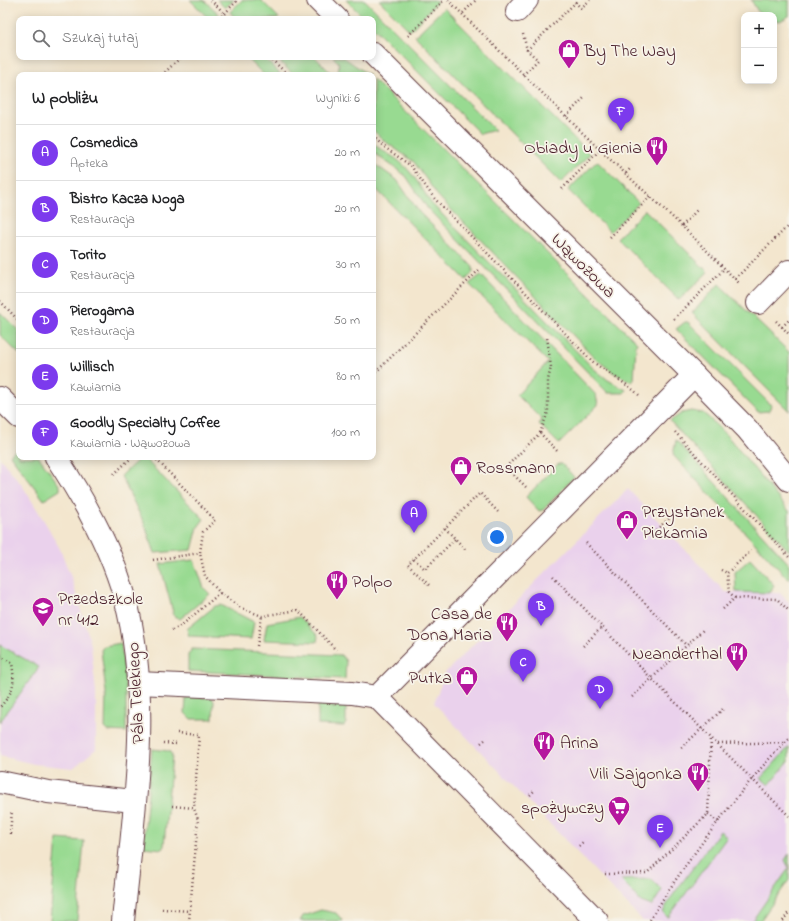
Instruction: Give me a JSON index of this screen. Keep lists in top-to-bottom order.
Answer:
{
  "streets": {
    "street": ["Wąwozowa", "Pála Telekiego"]
  },
  "places": {
    "shop": [
      "By The Way",
      "Rossmann",
      "Przystanek Piekarnia",
      "Putka"
    ],
    "restaurant": [
      "Obiady u Gienia",
      "Polpo",
      "Casa de Dona Maria",
      "Neanderthal",
      "Arina",
      "Vili Sajgonka"
    ],
    "school or university": ["Przedszkole nr 412"],
    "supermarket": ["spożywczy"]
  },
  "page": {
    "map_buttons": ["+", "−"],
    "search": "Szukaj tutaj",
    "heading": ["W pobliżu", "Wyniki: 6"],
    "pins": [
      "F",
      "A",
      "B",
      "C",
      "D",
      "E"
    ],
    "list": [
      {
        "mark": "A",
        "name": "Cosmedica",
        "note": "Apteka",
        "value": "20 m"
      },
      {
        "mark": "B",
        "name": "Bistro Kacza Noga",
        "note": "Restauracja",
        "value": "20 m"
      },
      {
        "mark": "C",
        "name": "Torito",
        "note": "Restauracja",
        "value": "30 m"
      },
      {
        "mark": "D",
        "name": "Pierogama",
        "note": "Restauracja",
        "value": "50 m"
      },
      {
        "mark": "E",
        "name": "Willisch",
        "note": "Kawiarnia",
        "value": "80 m"
      },
      {
        "mark": "F",
        "name": "Goodly Specialty Coffee",
        "note": "Kawiarnia · Wąwozowa",
        "value": "100 m"
      }
    ]
  }
}
